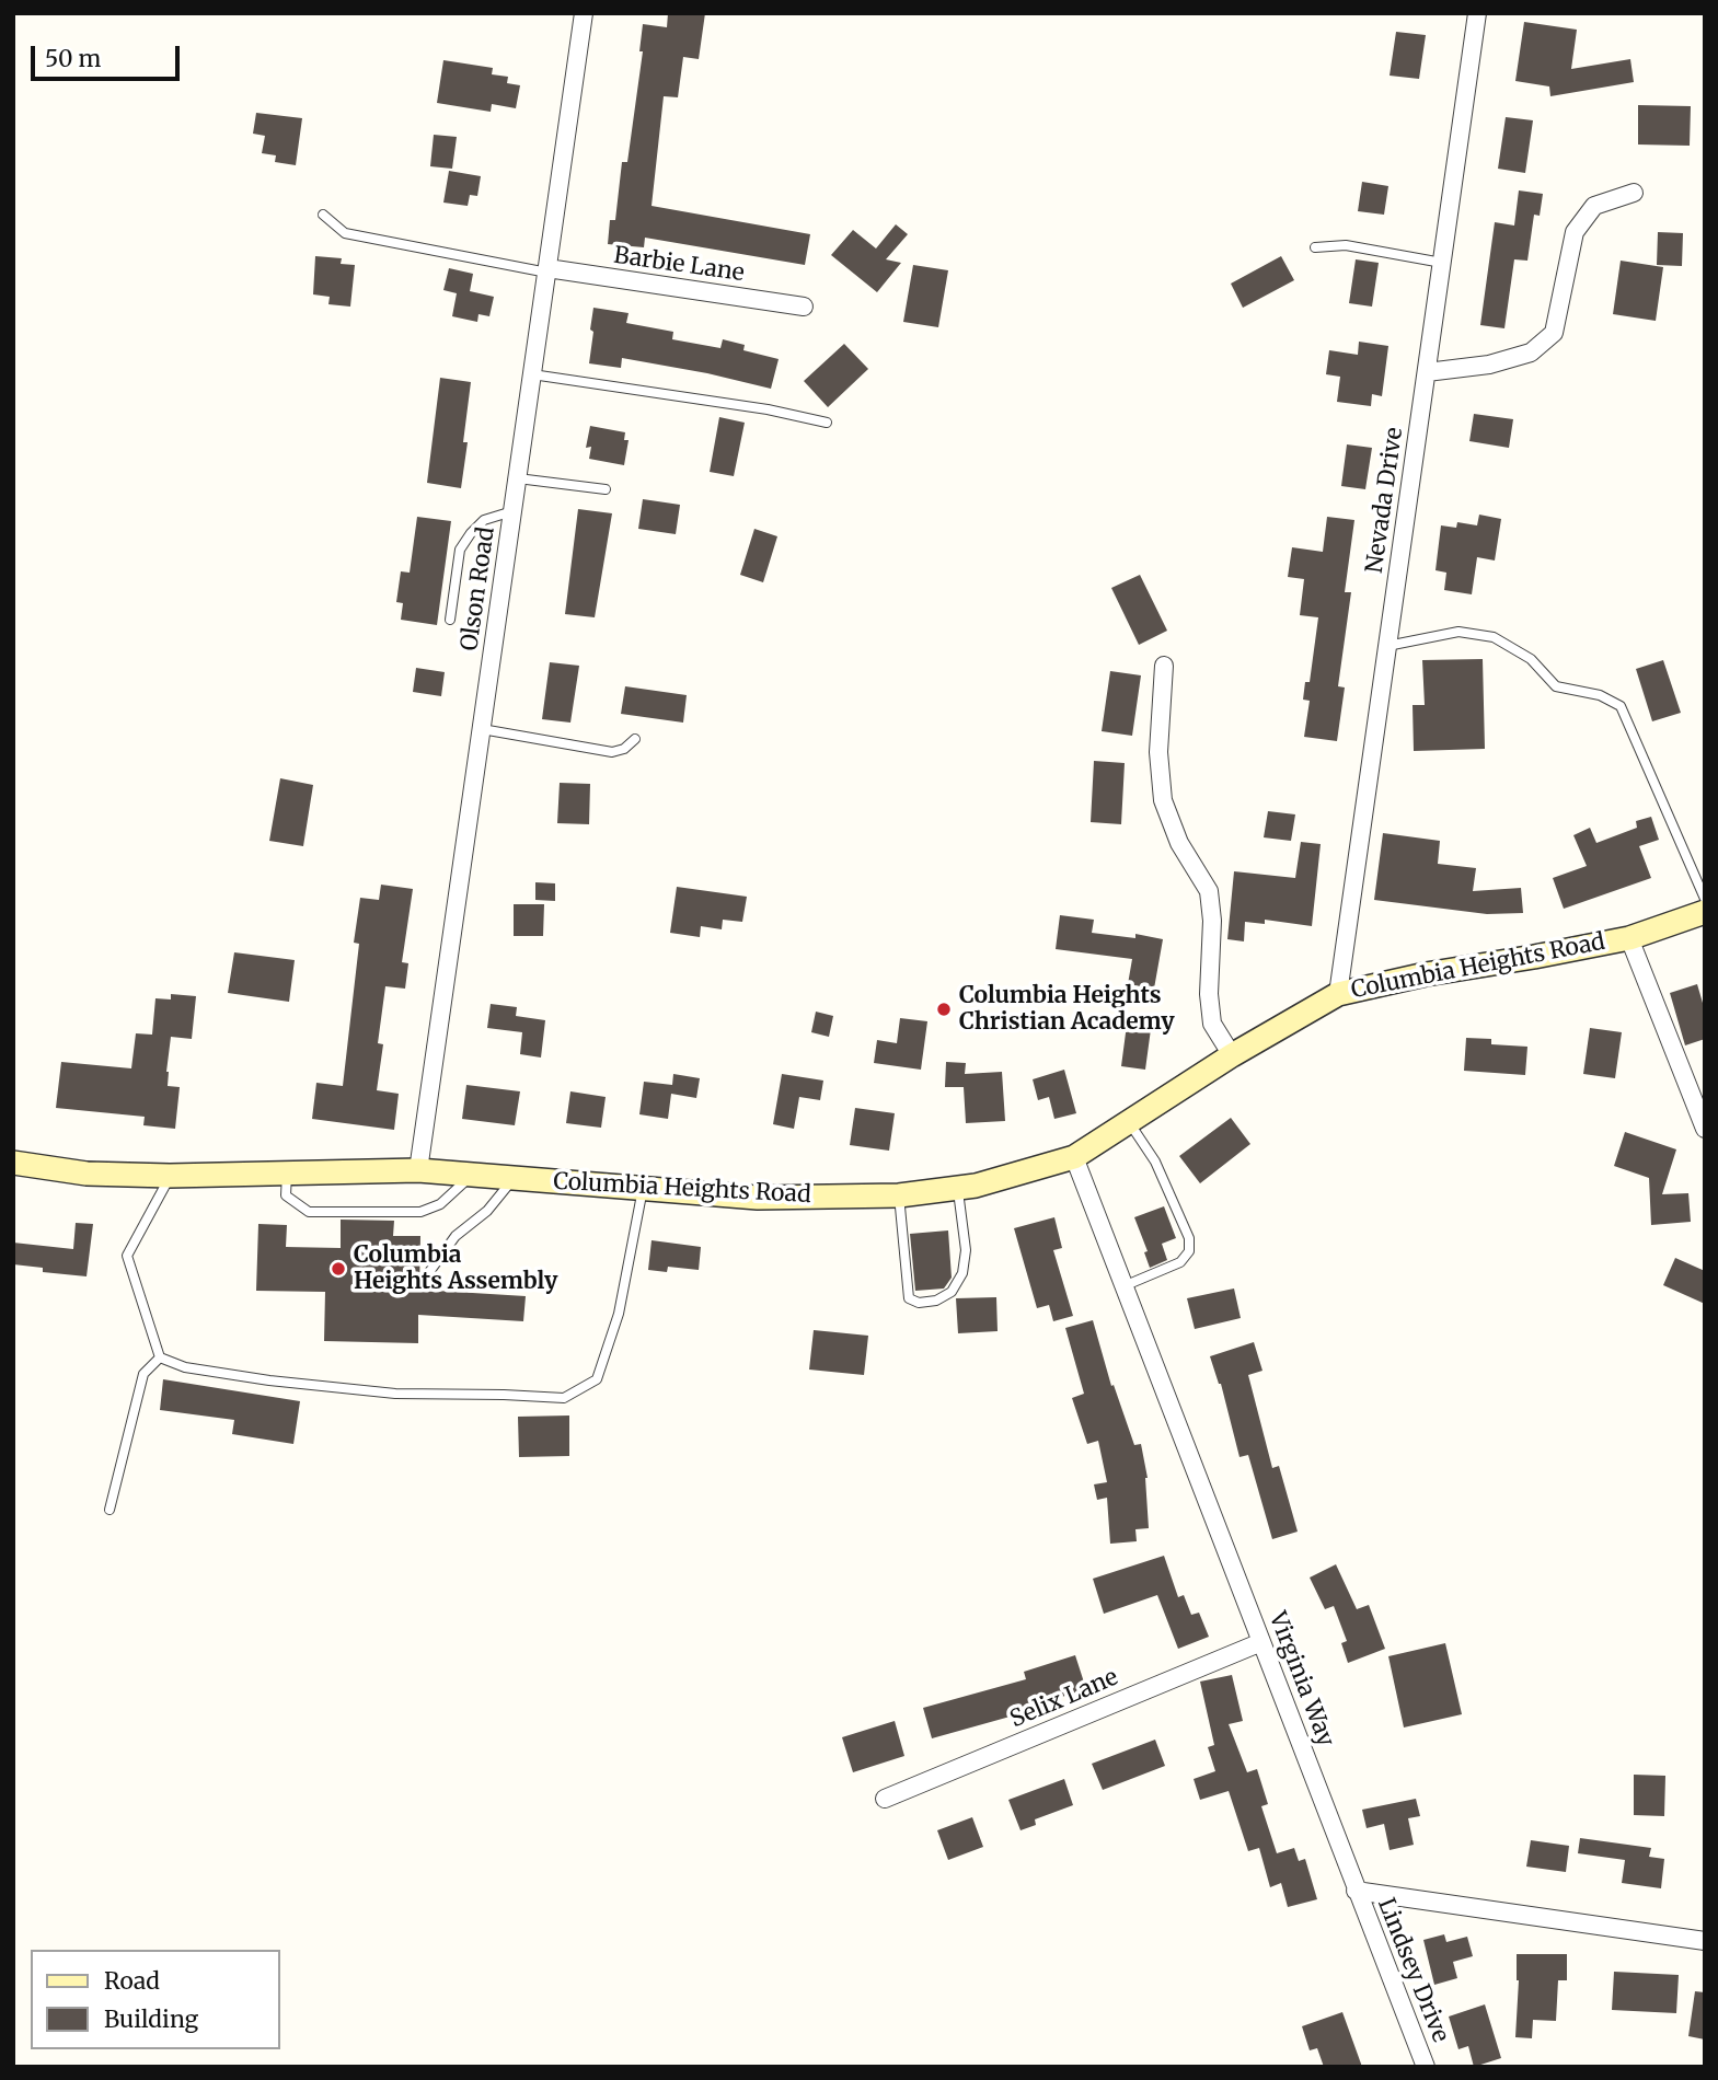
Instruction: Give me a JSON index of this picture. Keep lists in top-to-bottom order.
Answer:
{
  "streets": {
    "street": [
      "Barbie Lane",
      "Nevada Drive",
      "Olson Road",
      "Columbia Heights Road",
      "Virginia Way",
      "Selix Lane",
      "Lindsey Drive"
    ]
  },
  "crossings": [
    ["Barbie Lane", "Olson Road"],
    ["Nevada Drive", "Columbia Heights Road"],
    ["Olson Road", "Columbia Heights Road"],
    ["Columbia Heights Road", "Virginia Way"],
    ["Virginia Way", "Selix Lane"],
    ["Virginia Way", "Lindsey Drive"]
  ],
  "places": ["Columbia Heights Christian Academy", "Columbia Heights Assembly"],
  "legend": ["Road", "Building"],
  "scale_bar": "50 m"
}
